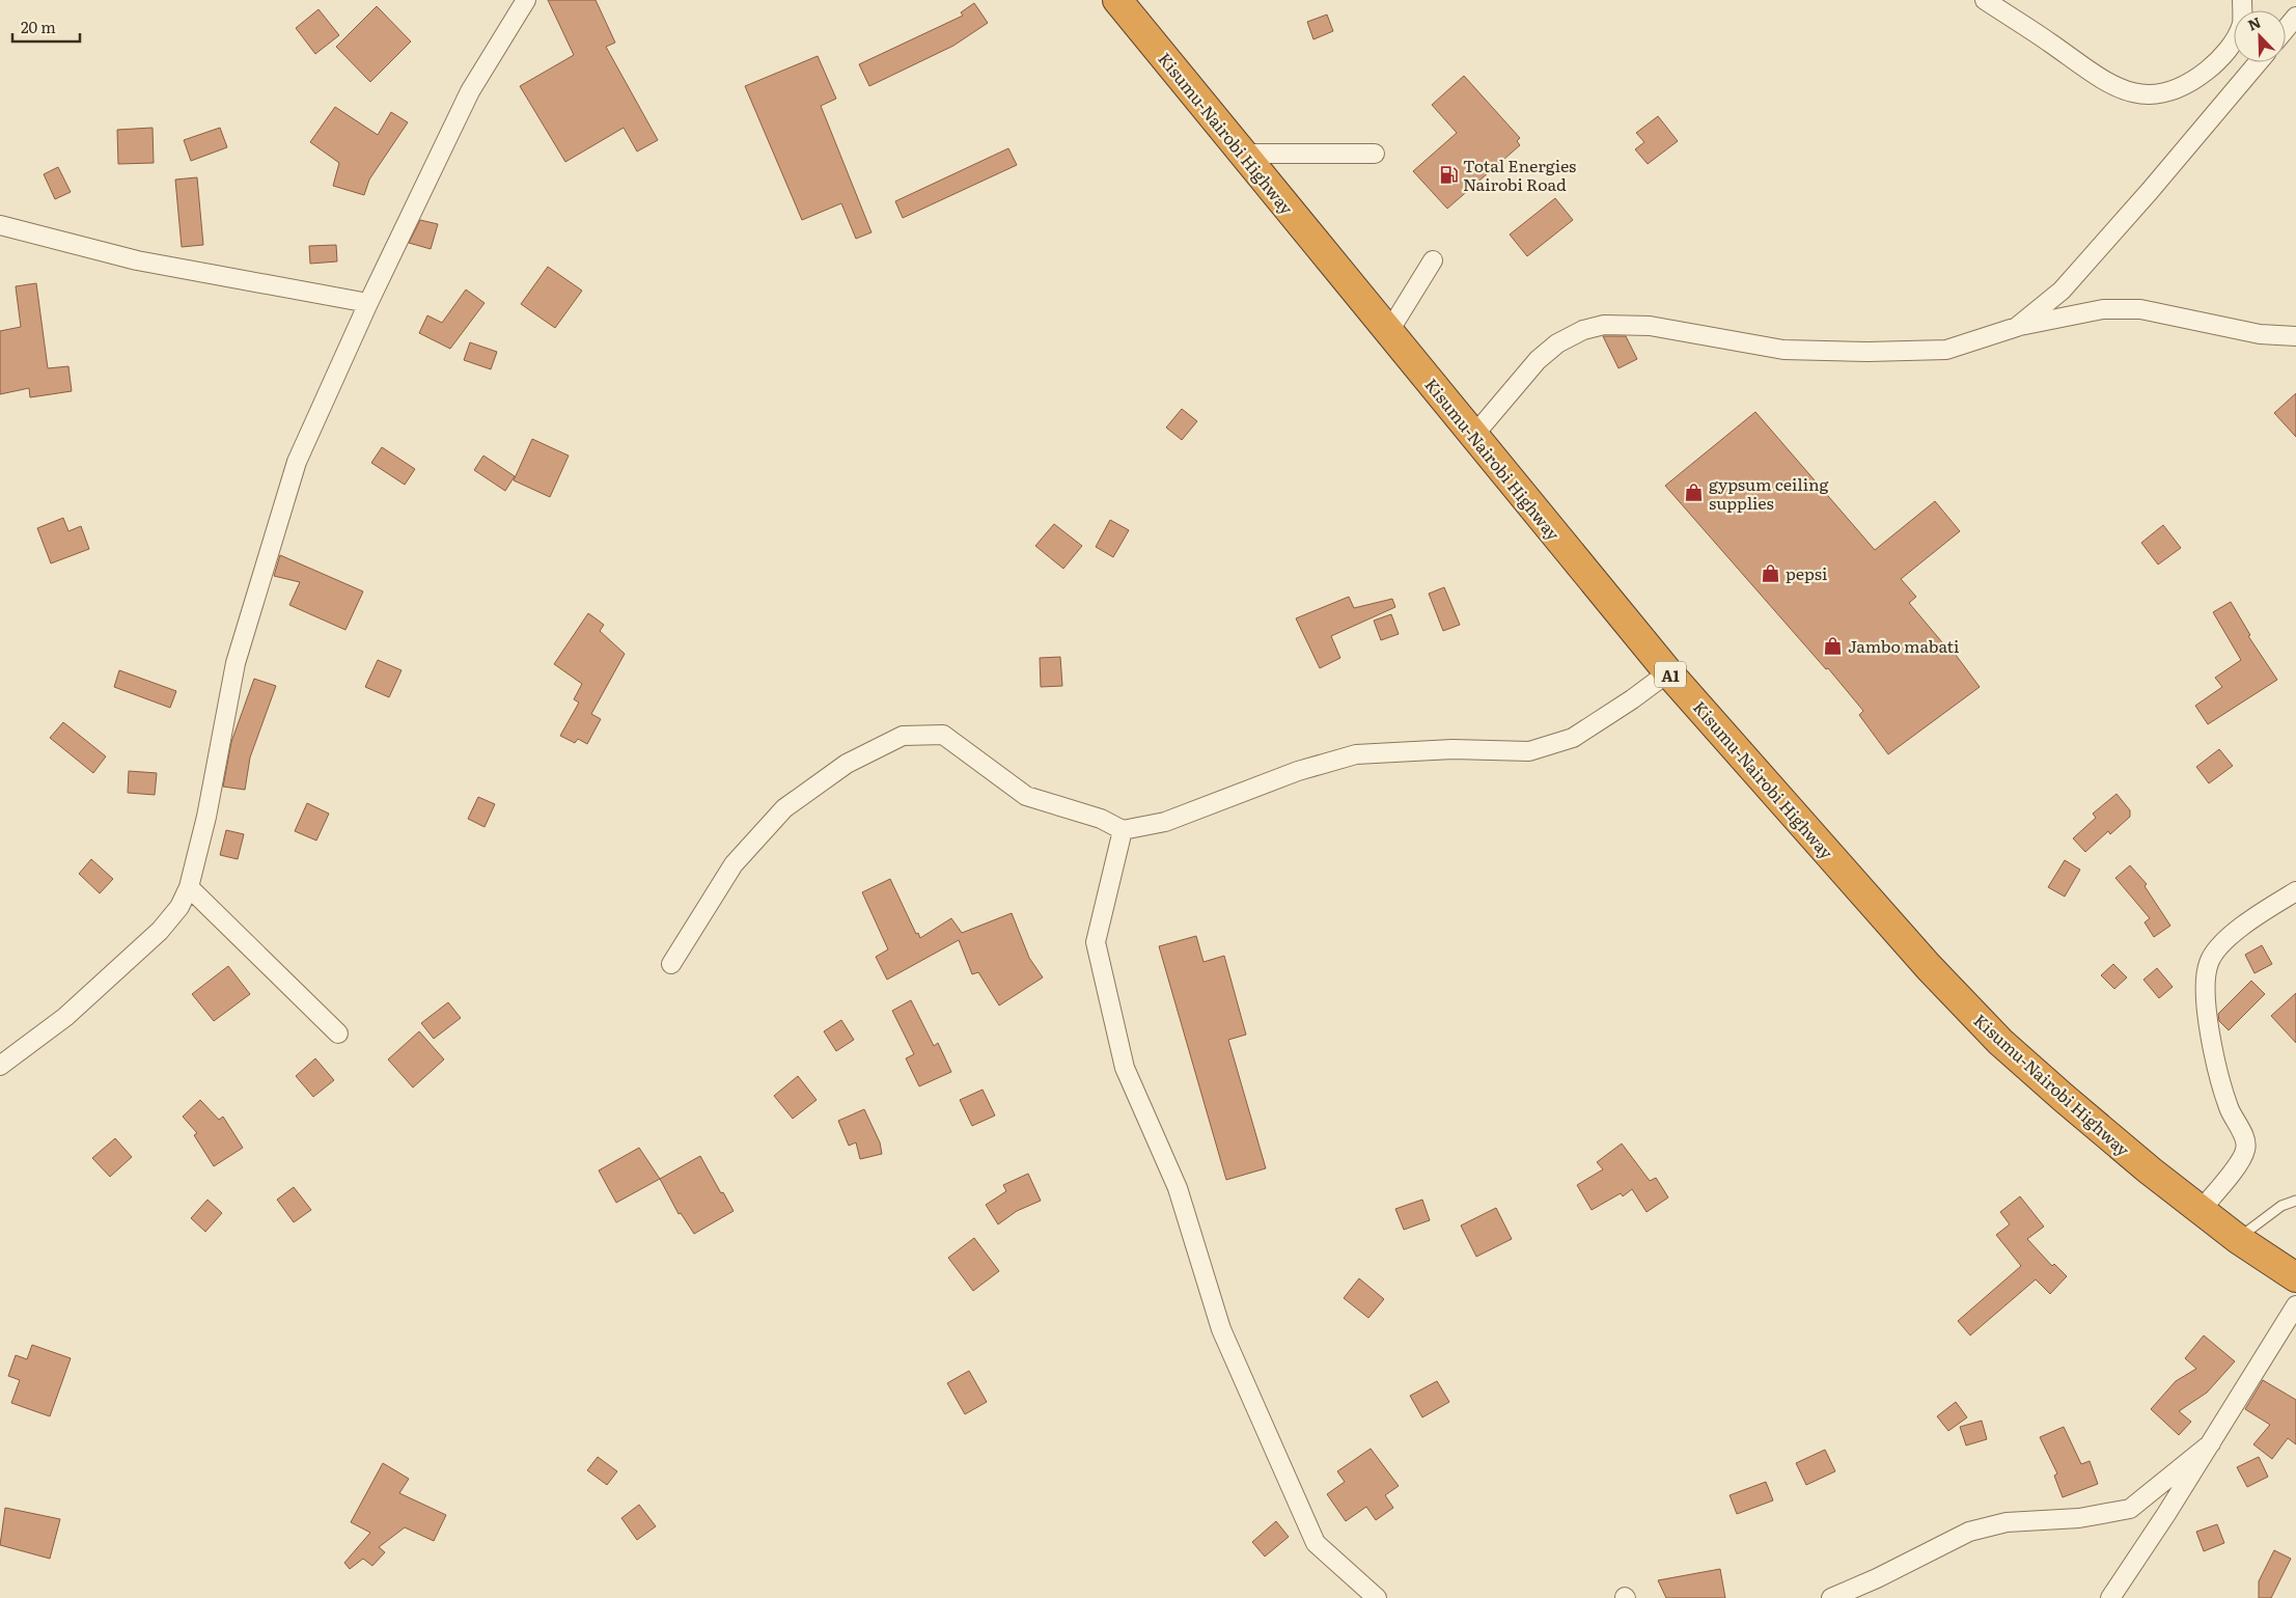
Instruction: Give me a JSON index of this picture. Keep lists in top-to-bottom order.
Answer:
{
  "streets": {
    "highway": ["Kisumu-Nairobi Highway", "A1"]
  },
  "places": {
    "fuel station": ["Total Energies Nairobi Road"],
    "shop": ["gypsum ceiling supplies", "pepsi", "Jambo mabati"]
  },
  "scale_bar": "20 m",
  "north": "top left"
}
